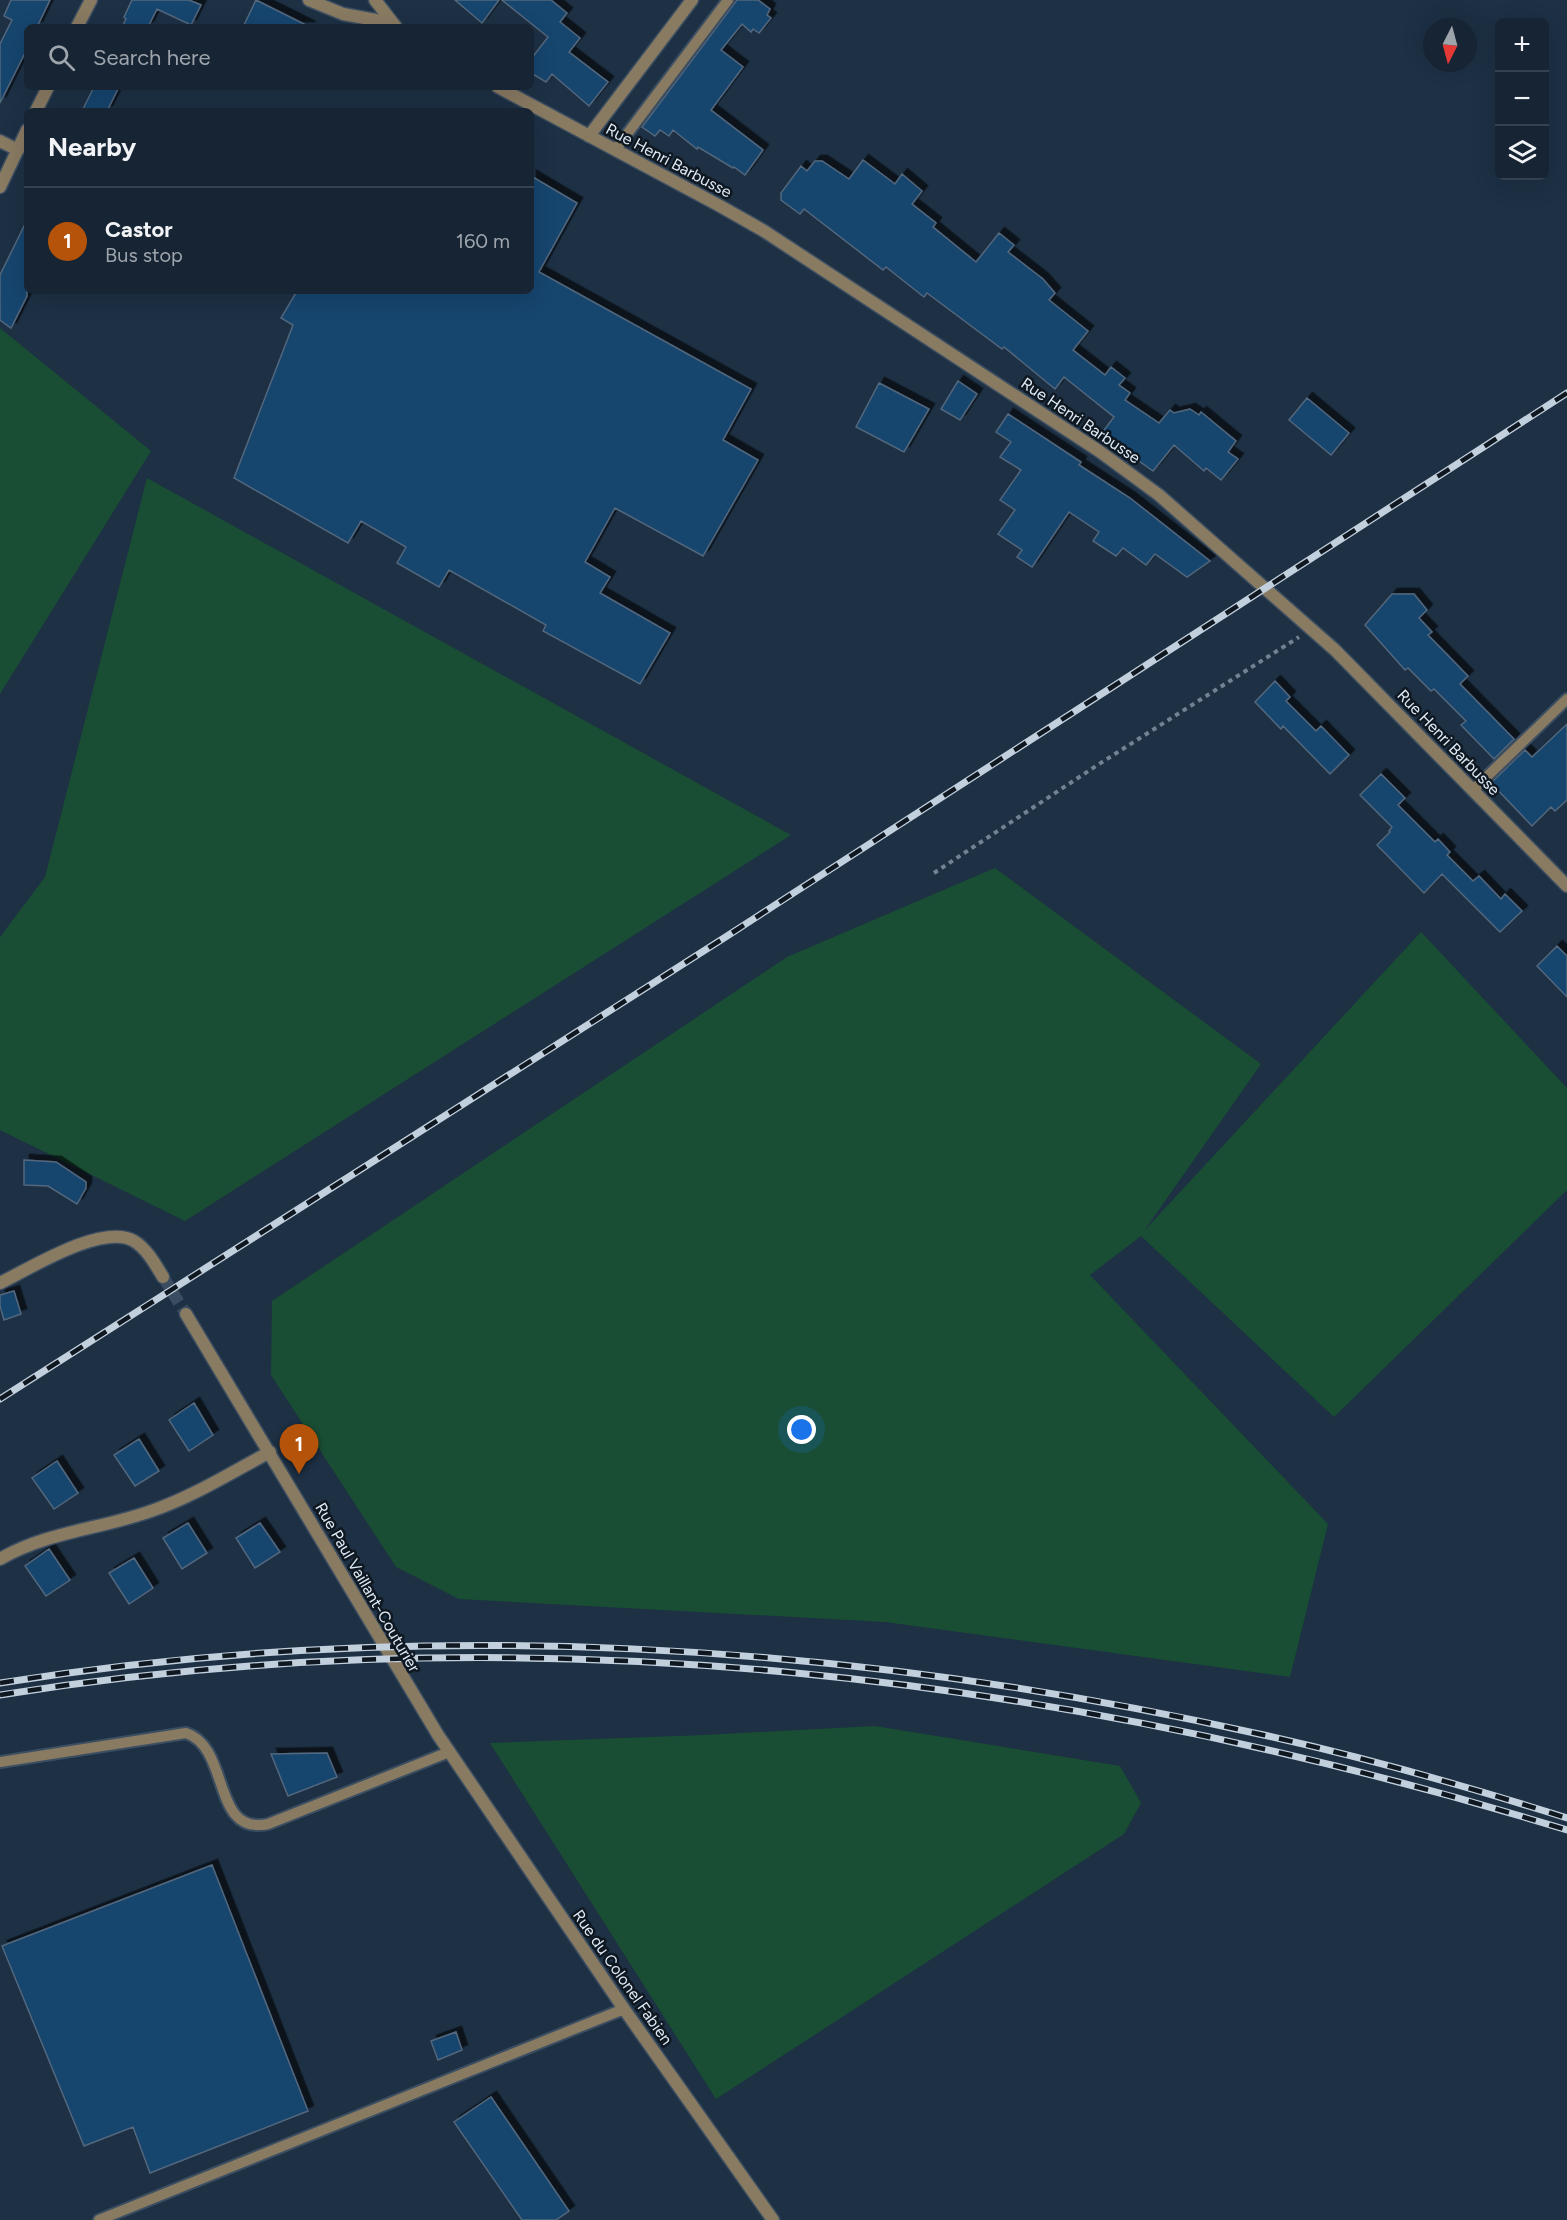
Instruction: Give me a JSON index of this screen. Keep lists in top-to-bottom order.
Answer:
{
  "streets": {
    "street": ["Rue Henri Barbusse", "Rue Paul Vaillant-Couturier", "Rue du Colonel Fabien"]
  },
  "crossings": [
    ["Rue Paul Vaillant-Couturier", "Rue du Colonel Fabien"]
  ],
  "north": "bottom",
  "page": {
    "map_buttons": ["+", "−"],
    "search": "Search here",
    "heading": "Nearby",
    "list": [
      {
        "mark": "1",
        "name": "Castor",
        "note": "Bus stop",
        "value": "160 m"
      }
    ],
    "pins": "1"
  }
}
